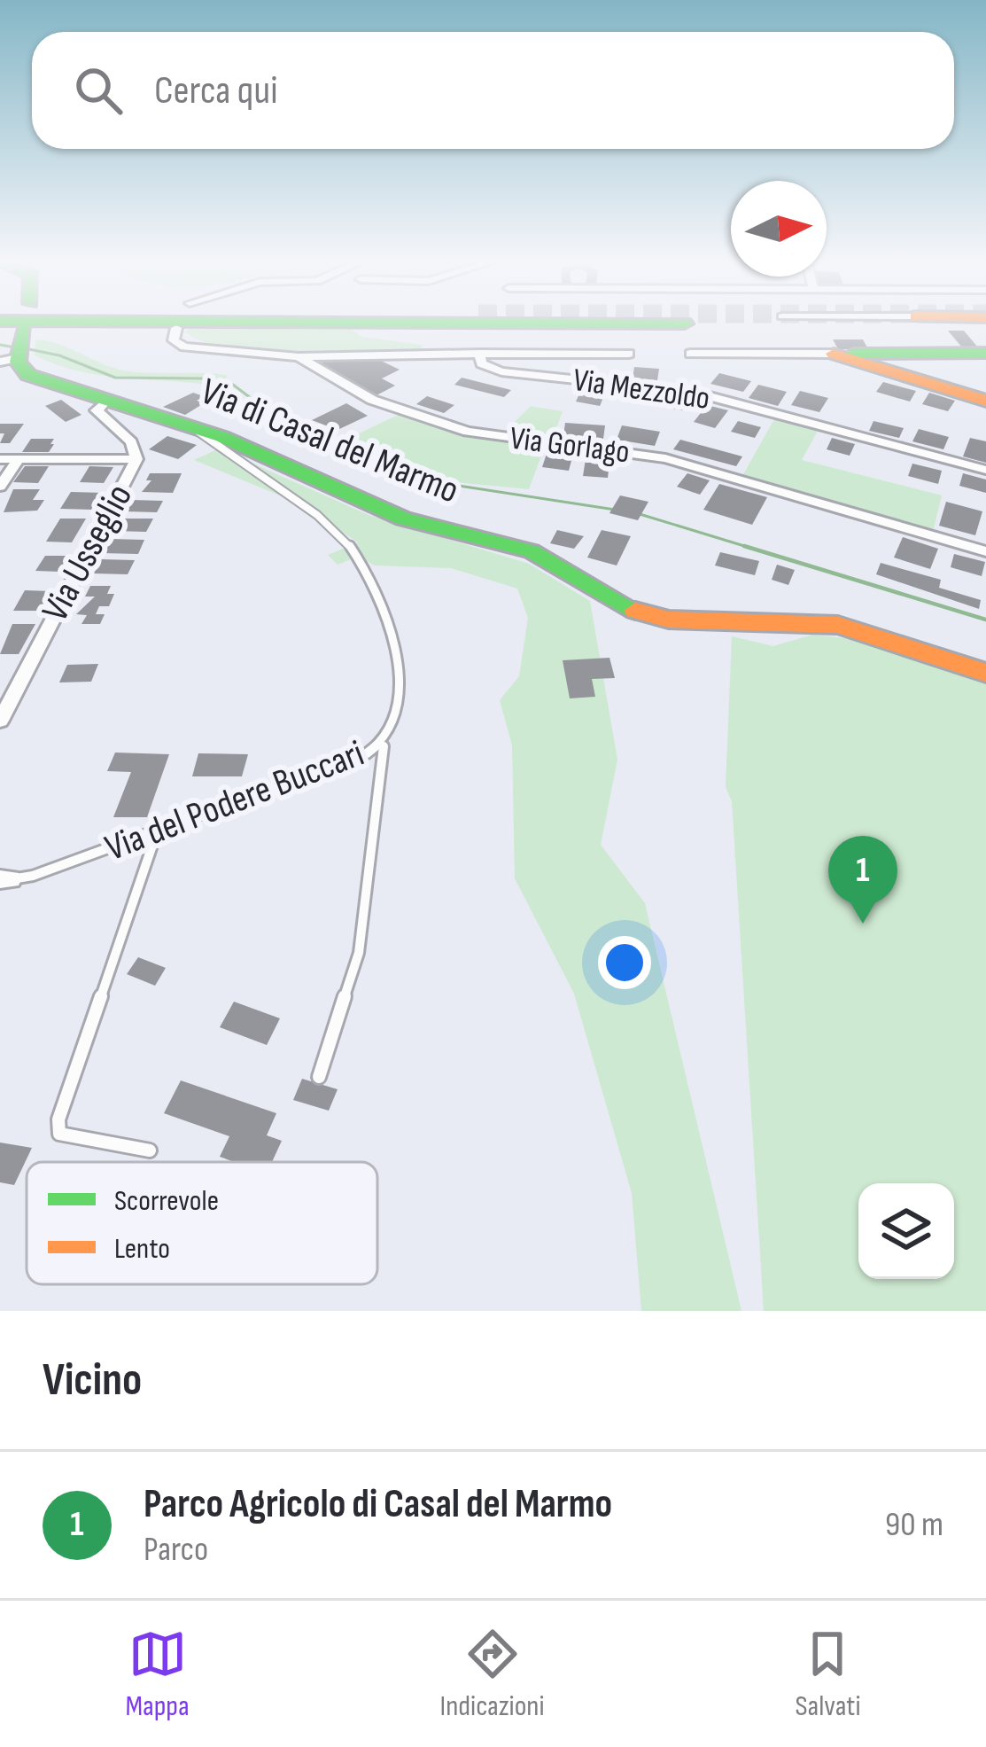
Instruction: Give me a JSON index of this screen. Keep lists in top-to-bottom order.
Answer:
{
  "streets": {
    "main road": ["Via di Casal del Marmo"],
    "street": ["Via Mezzoldo", "Via Gorlago", "Via Usseglio"],
    "lane": ["Via del Podere Buccari"]
  },
  "crossings": [
    ["Via Mezzoldo", "Via Gorlago"],
    ["Via di Casal del Marmo", "Via Usseglio"],
    ["Via di Casal del Marmo", "Via del Podere Buccari"]
  ],
  "legend": ["Scorrevole", "Lento"],
  "north": "right",
  "page": {
    "search": "Cerca qui",
    "pins": "1",
    "heading": "Vicino",
    "list": [
      {
        "mark": "1",
        "name": "Parco Agricolo di Casal del Marmo",
        "note": "Parco",
        "value": "90 m"
      }
    ],
    "nav": ["Mappa", "Indicazioni", "Salvati"]
  }
}
